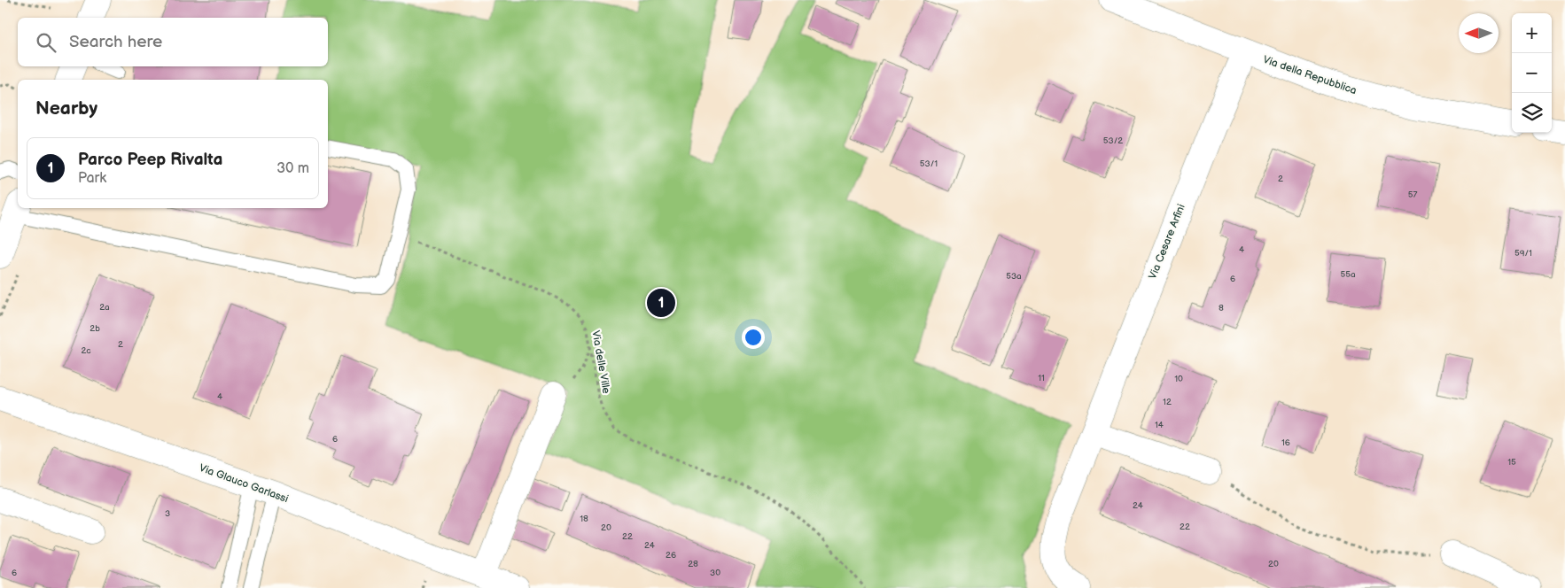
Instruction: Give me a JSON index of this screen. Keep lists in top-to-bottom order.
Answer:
{
  "streets": {
    "street": ["Via della Repubblica", "Via Cesare Arfini", "Via Glauco Garlassi"],
    "path": ["Via delle Ville"]
  },
  "crossings": [
    ["Via della Repubblica", "Via Cesare Arfini"]
  ],
  "house_numbers": [
    "53/2",
    "53/1",
    "2",
    "57",
    "4",
    "59/1",
    "55a",
    "53a",
    "6",
    "2a",
    "8",
    "2b",
    "2",
    "2c",
    "11",
    "10",
    "4",
    "12",
    "14",
    "6",
    "16",
    "15",
    "24",
    "3",
    "18",
    "22",
    "20",
    "22",
    "24",
    "26",
    "28",
    "20",
    "6",
    "30"
  ],
  "north": "left",
  "page": {
    "map_buttons": ["+", "−"],
    "search": "Search here",
    "heading": "Nearby",
    "list": [
      {
        "mark": "1",
        "name": "Parco Peep Rivalta",
        "note": "Park",
        "value": "30 m"
      }
    ],
    "pins": "1"
  }
}
